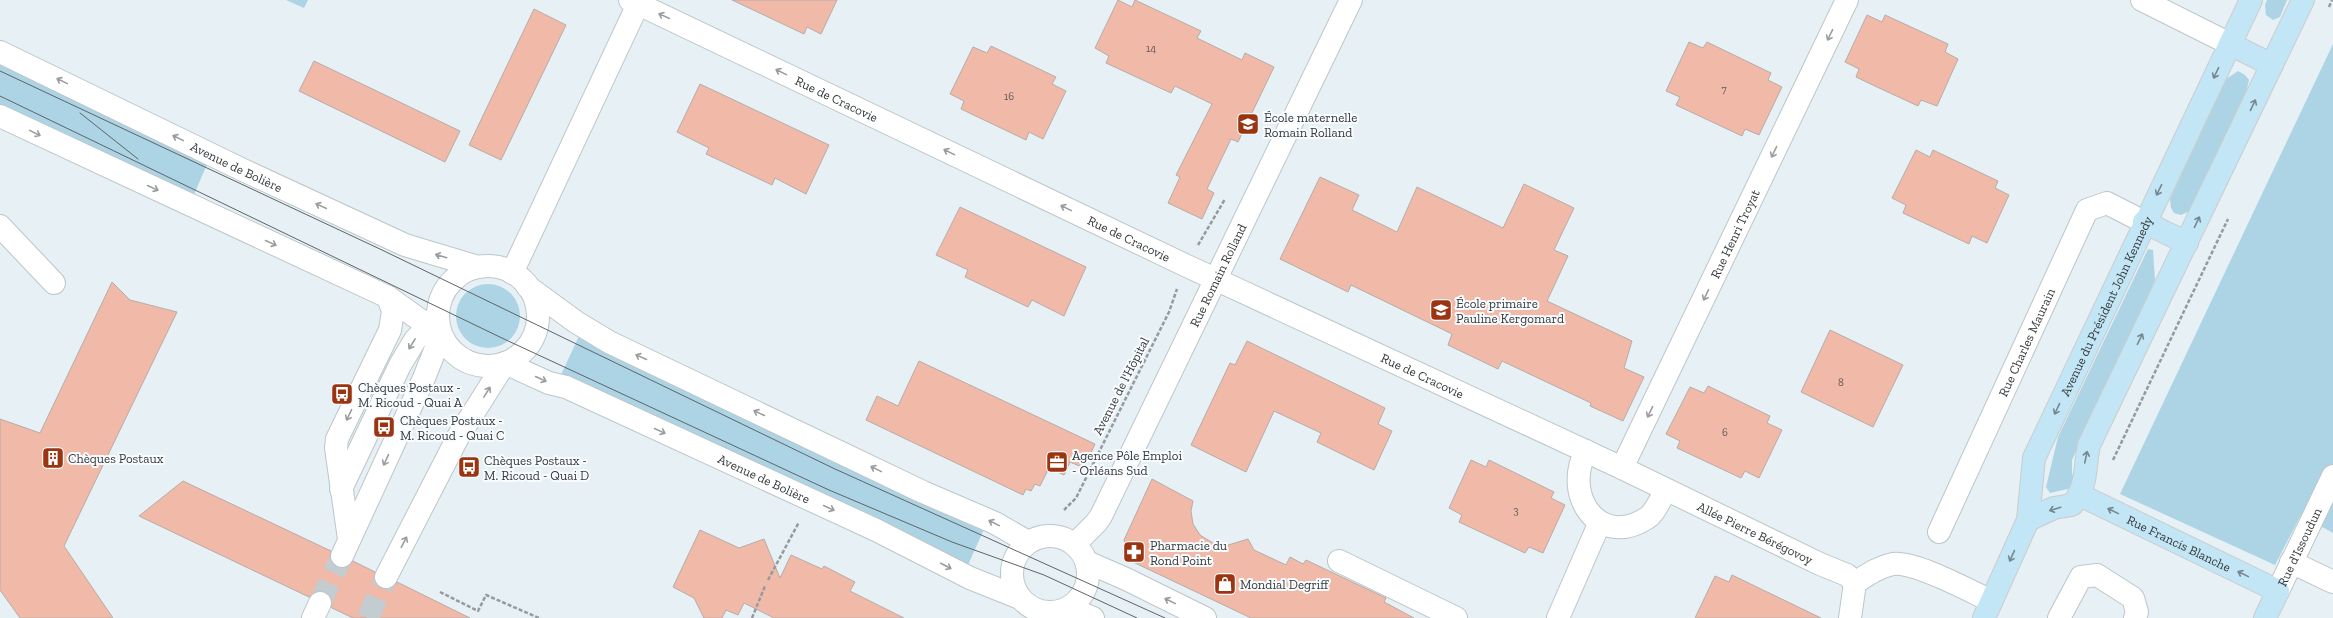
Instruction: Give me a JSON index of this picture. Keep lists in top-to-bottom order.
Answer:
{
  "streets": {
    "main road": ["Avenue du Président John Kennedy", "Rue Francis Blanche", "Rue d'Issoudun"],
    "street": [
      "Rue de Cracovie",
      "Avenue de Bolière",
      "Rue Henri Troyat",
      "Rue Romain Rolland",
      "Rue Charles Maurain",
      "Allée Pierre Bérégovoy"
    ],
    "path": ["Avenue de l'Hôpital"]
  },
  "crossings": [
    ["Rue de Cracovie", "Rue Henri Troyat"],
    ["Rue de Cracovie", "Rue Romain Rolland"],
    ["Rue de Cracovie", "Allée Pierre Bérégovoy"],
    ["Avenue de Bolière", "Rue Romain Rolland"],
    ["Rue Henri Troyat", "Allée Pierre Bérégovoy"],
    ["Avenue du Président John Kennedy", "Rue Charles Maurain"],
    ["Rue Francis Blanche", "Rue d'Issoudun"]
  ],
  "one_way": ["Rue de Cracovie", "Rue Henri Troyat", "Rue Francis Blanche"],
  "places": {
    "school or university": ["École maternelle Romain Rolland", "École primaire Pauline Kergomard"],
    "bus stop": ["Chèques Postaux - M. Ricoud - Quai A", "Chèques Postaux - M. Ricoud - Quai C", "Chèques Postaux - M. Ricoud - Quai D"],
    "building": ["Chèques Postaux"],
    "office": ["Agence Pôle Emploi - Orléans Sud"],
    "pharmacy": ["Pharmacie du Rond Point"],
    "shop": ["Mondial Degriff"]
  },
  "house_numbers": [
    "14",
    "7",
    "16",
    "8",
    "6",
    "3"
  ]
}
